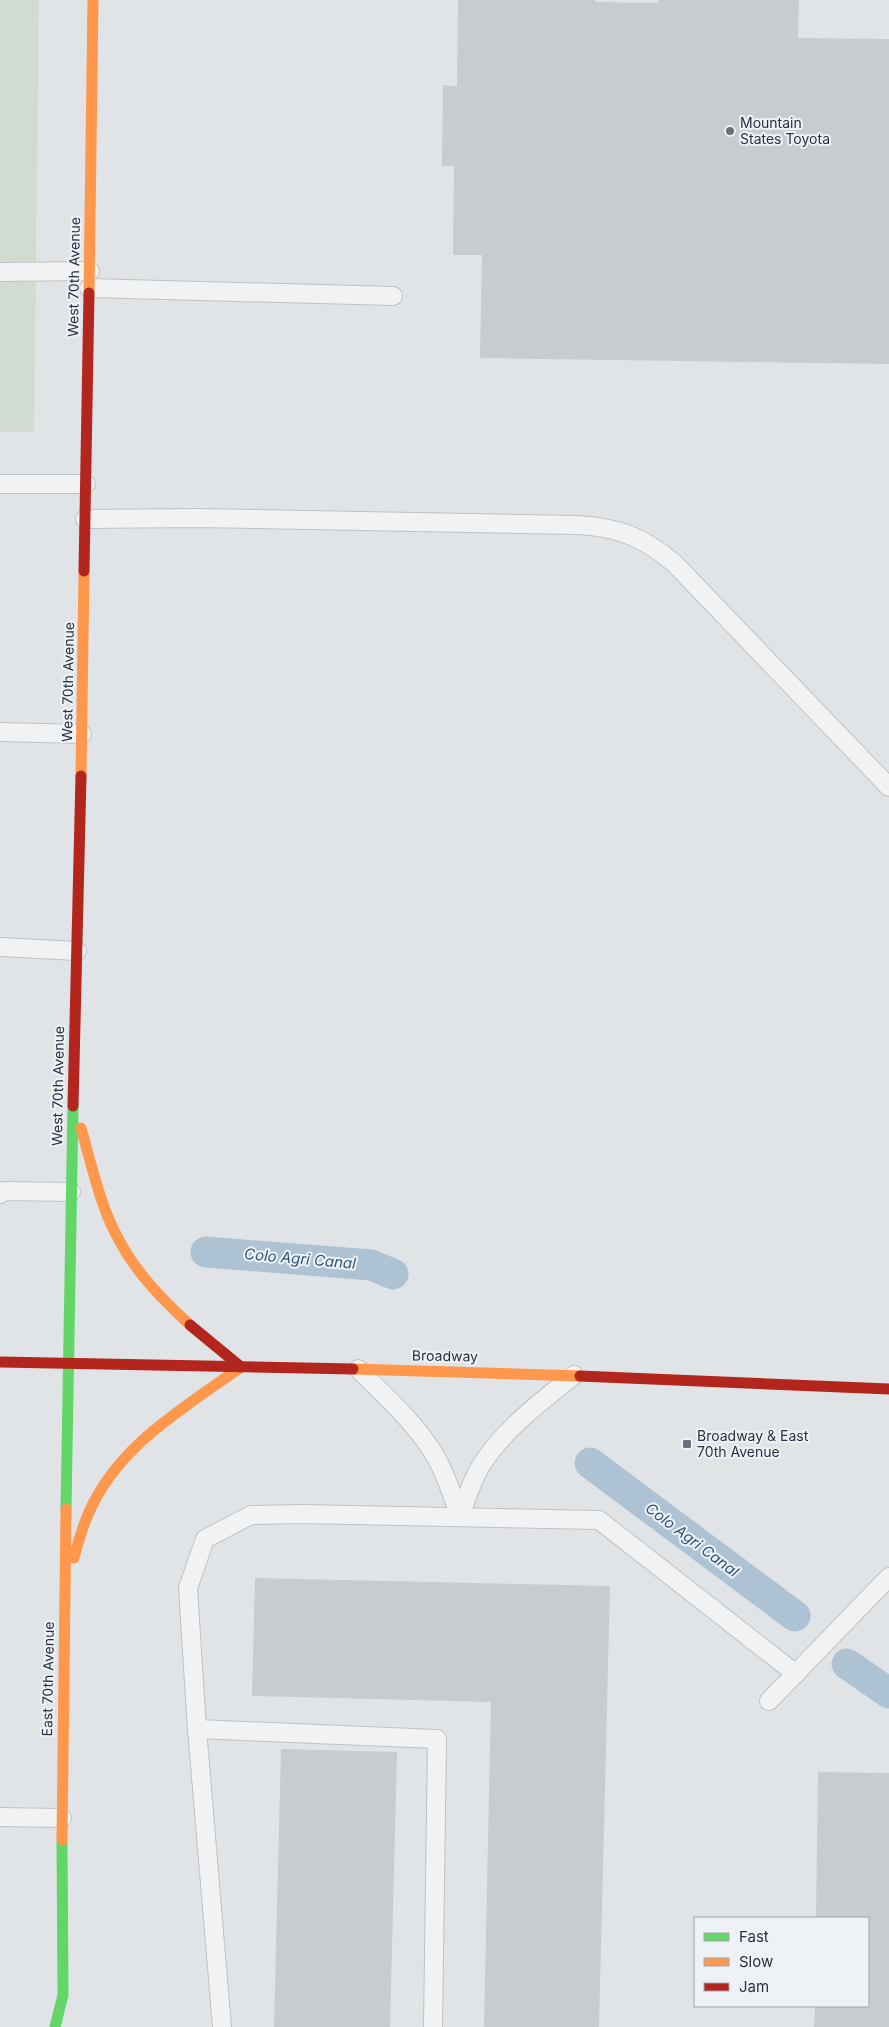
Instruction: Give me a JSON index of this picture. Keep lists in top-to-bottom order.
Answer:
{
  "streets": {
    "main road": ["West 70th Avenue", "Broadway", "East 70th Avenue"]
  },
  "crossings": [
    ["West 70th Avenue", "Broadway"],
    ["West 70th Avenue", "East 70th Avenue"],
    ["Broadway", "East 70th Avenue"]
  ],
  "water": ["Colo Agri Canal"],
  "places": {
    "other": ["Mountain States Toyota"],
    "transit": ["Broadway & East 70th Avenue"]
  },
  "legend": ["Fast", "Slow", "Jam"]
}
